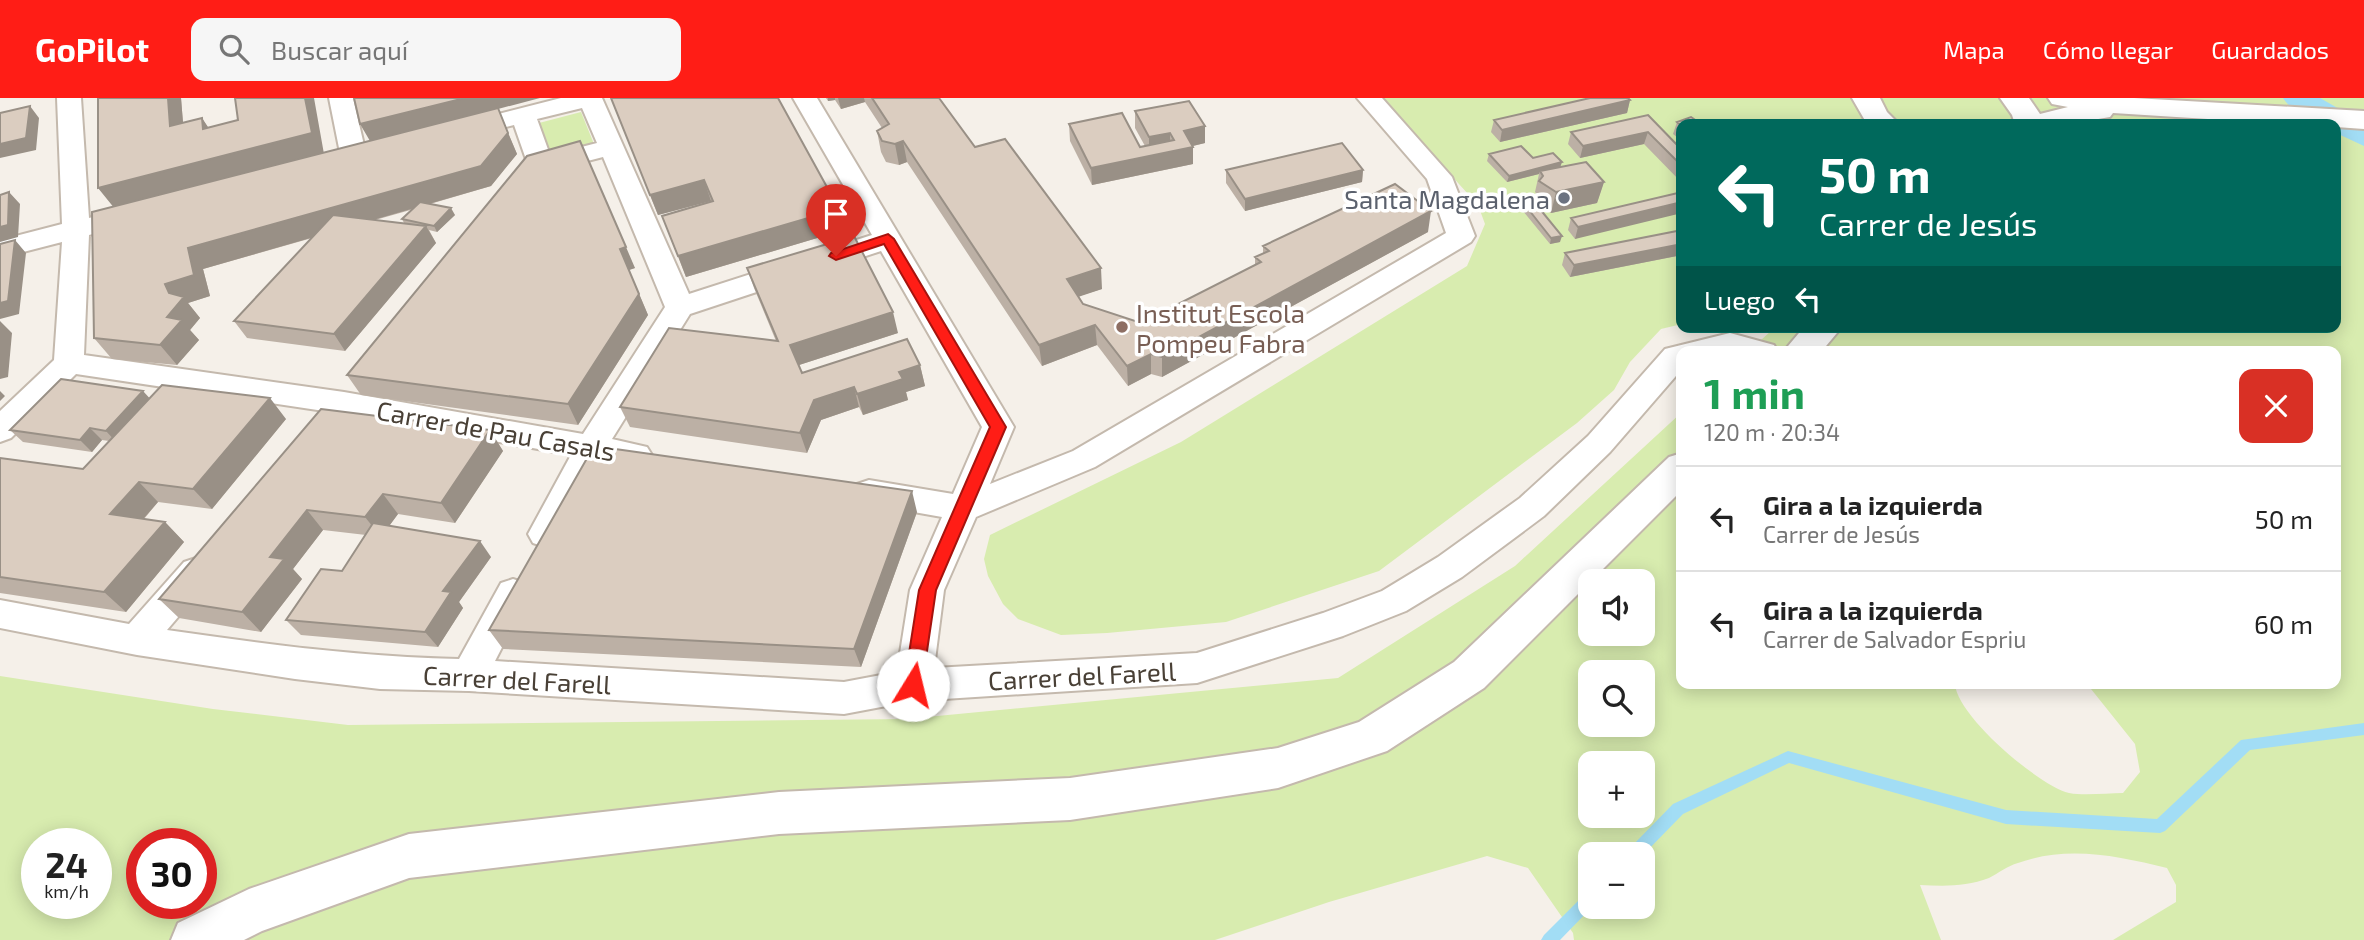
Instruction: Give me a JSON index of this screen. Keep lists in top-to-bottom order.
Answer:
{
  "streets": {
    "street": ["Carrer de Pau Casals", "Carrer del Farell"]
  },
  "places": ["Santa Magdalena", "Institut Escola Pompeu Fabra"],
  "page": {
    "header": "GoPilot",
    "search": "Buscar aquí",
    "nav": ["Mapa", "Cómo llegar", "Guardados"],
    "turn": ["50 m", "Carrer de Jesús"],
    "then": "Luego",
    "heading": ["1 min", "120 m · 20:34"],
    "list": [
      {
        "name": "Gira a la izquierda",
        "note": "Carrer de Jesús",
        "value": "50 m"
      },
      {
        "name": "Gira a la izquierda",
        "note": "Carrer de Salvador Espriu",
        "value": "60 m"
      }
    ],
    "map_buttons": ["+", "−"],
    "speed": "24 km/h",
    "limit": "30"
  }
}
